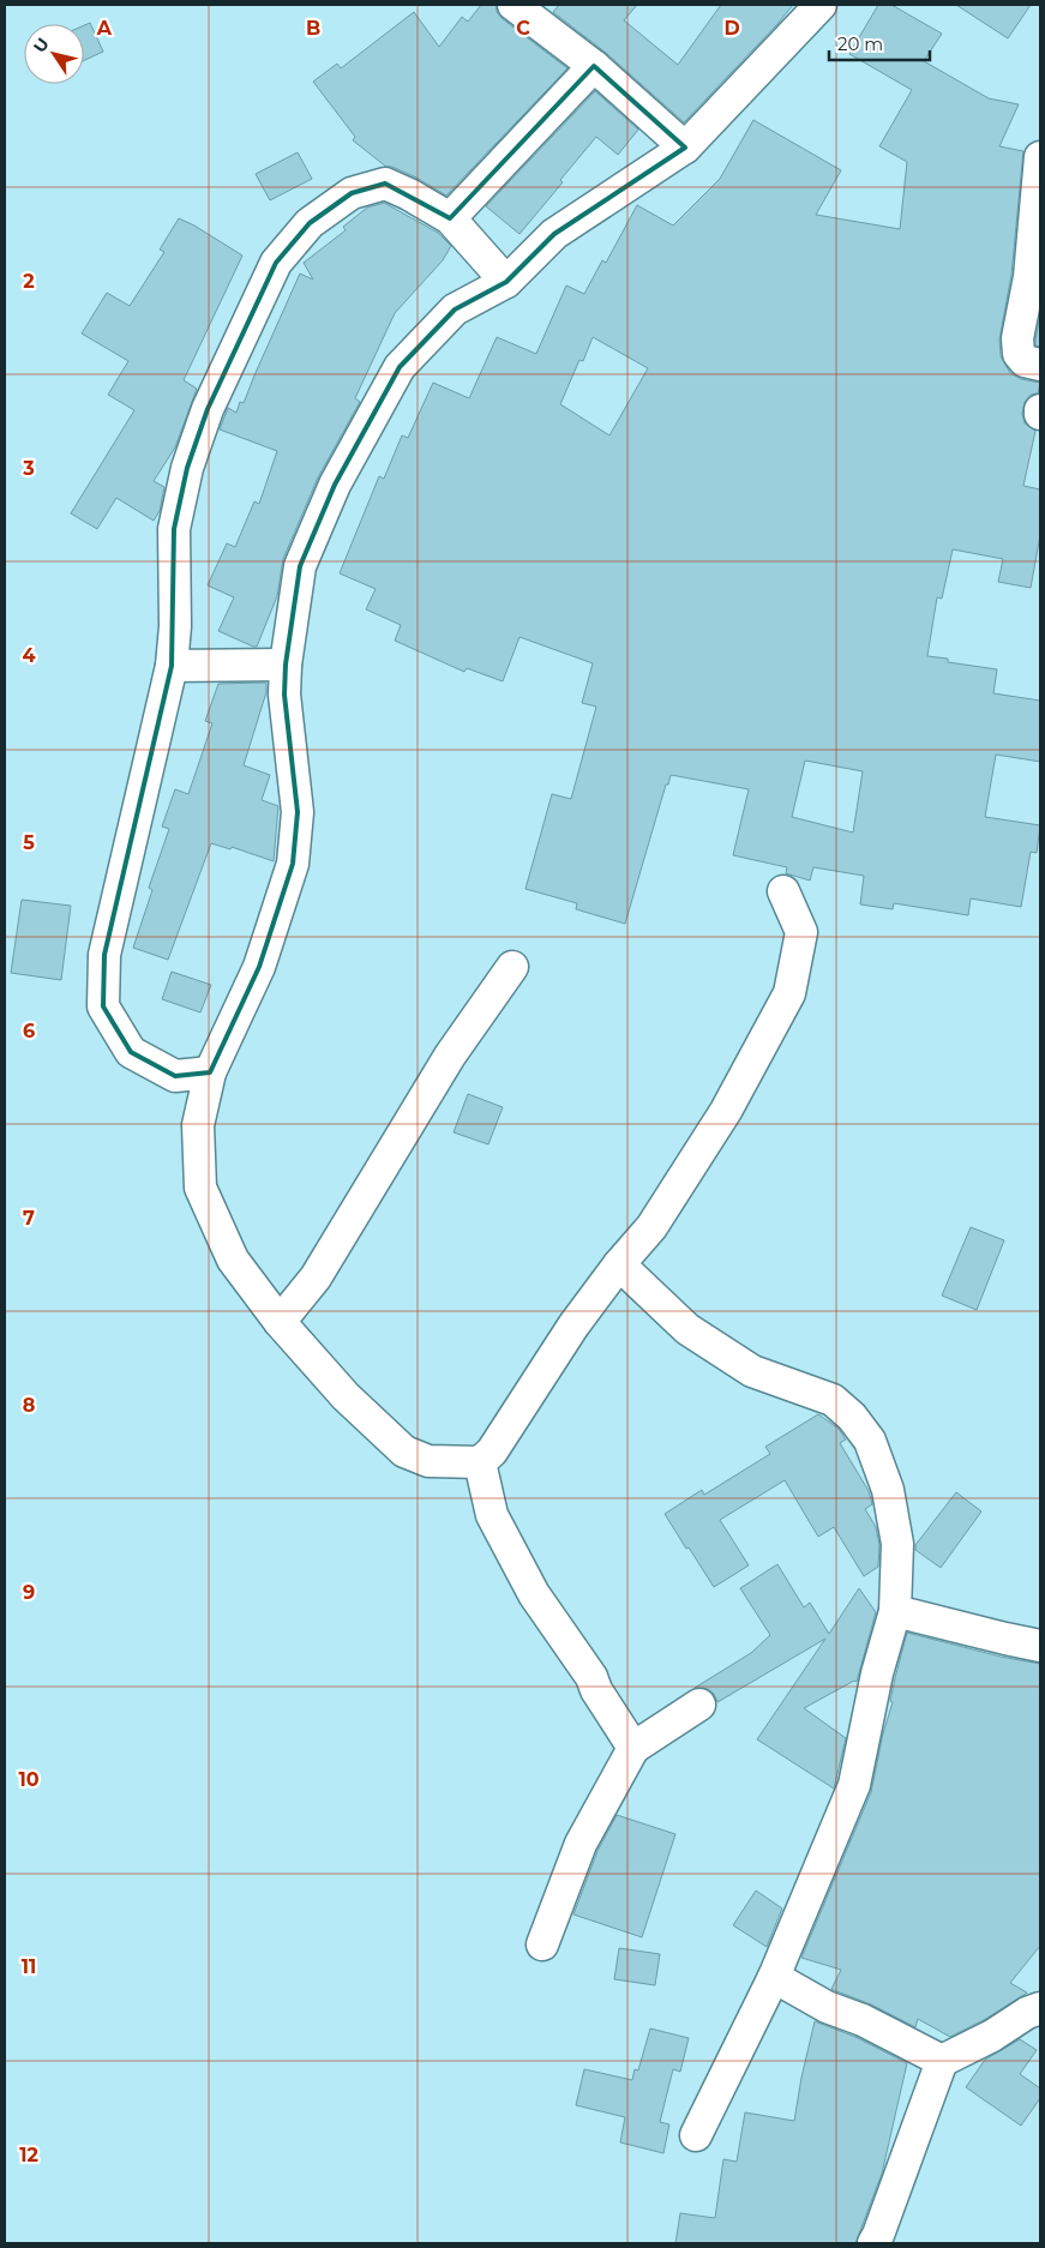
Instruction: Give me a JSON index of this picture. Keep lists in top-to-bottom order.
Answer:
{
  "scale_bar": "20 m",
  "north": "top left",
  "grid": {
    "columns": [
      "A",
      "B",
      "C",
      "D"
    ],
    "rows": [
      "2",
      "3",
      "4",
      "5",
      "6",
      "7",
      "8",
      "9",
      "10",
      "11",
      "12"
    ]
  }
}
